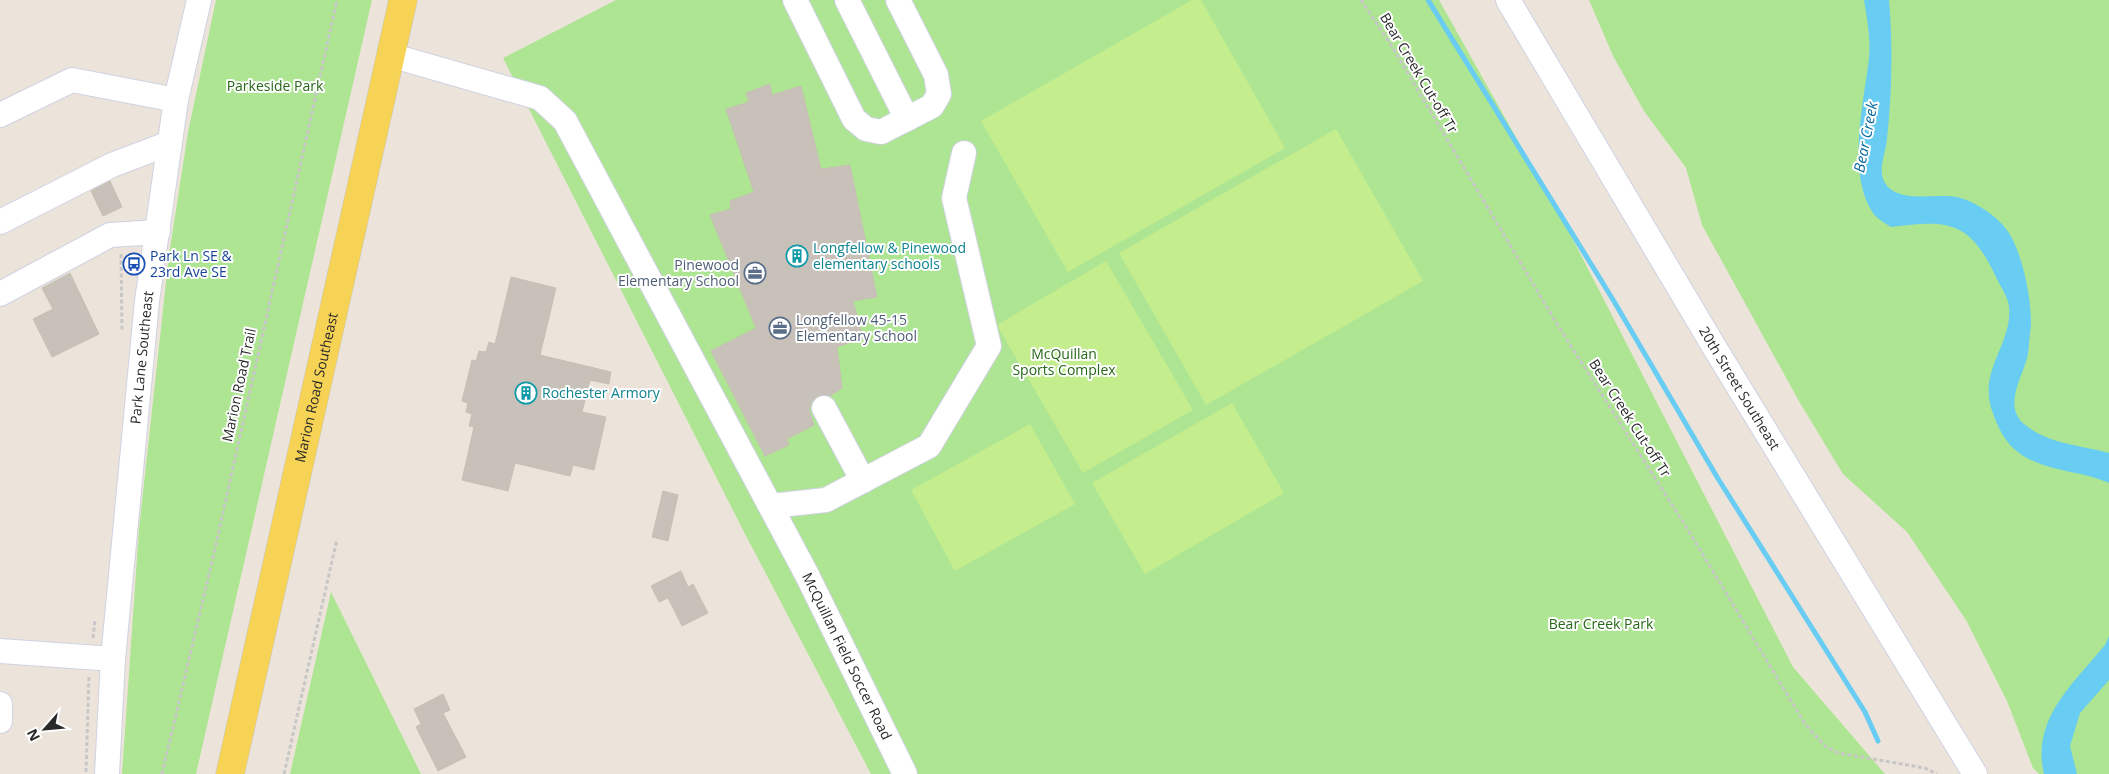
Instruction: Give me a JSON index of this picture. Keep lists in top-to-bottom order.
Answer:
{
  "streets": {
    "main road": ["Marion Road Southeast"],
    "street": ["Park Lane Southeast", "20th Street Southeast", "McQuillan Field Soccer Road"],
    "path": ["Bear Creek Cut-off Tr", "Marion Road Trail"]
  },
  "crossings": [
    ["Marion Road Southeast", "McQuillan Field Soccer Road"]
  ],
  "water": ["Bear Creek"],
  "parks": ["Parkeside Park", "McQuillan Sports Complex", "Bear Creek Park"],
  "places": {
    "building": ["Longfellow & Pinewood elementary schools", "Rochester Armory"],
    "bus stop": ["Park Ln SE & 23rd Ave SE"],
    "office": ["Pinewood Elementary School", "Longfellow 45-15 Elementary School"]
  },
  "north": "bottom left"
}
